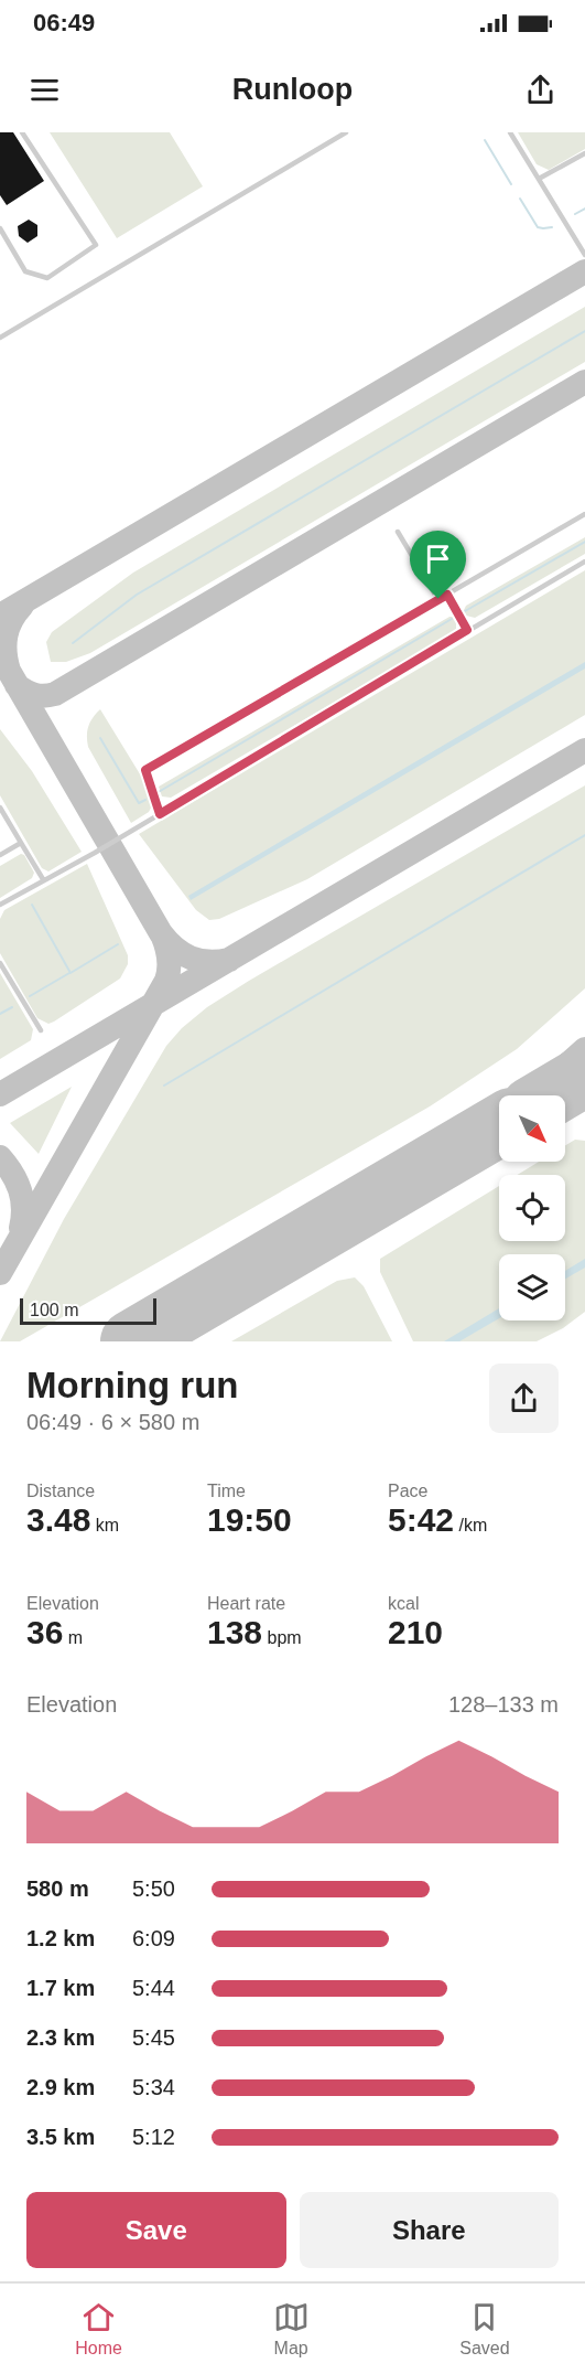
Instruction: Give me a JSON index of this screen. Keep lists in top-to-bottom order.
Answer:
{
  "scale_bar": "100 m",
  "north": "bottom right",
  "page": {
    "status": "06:49",
    "header": "Runloop",
    "scale": "100 m",
    "heading": ["Morning run", "06:49 · 6 × 580 m"],
    "stats": [
      ["Distance", "3.48 km"],
      ["Time", "19:50"],
      ["Pace", "5:42 /km"],
      ["Elevation", "36 m"],
      ["Heart rate", "138 bpm"],
      ["kcal", "210"]
    ],
    "chart": ["Elevation", "128–133 m"],
    "list": [
      {
        "name": "580 m",
        "note": "5:50"
      },
      {
        "name": "1.2 km",
        "note": "6:09"
      },
      {
        "name": "1.7 km",
        "note": "5:44"
      },
      {
        "name": "2.3 km",
        "note": "5:45"
      },
      {
        "name": "2.9 km",
        "note": "5:34"
      },
      {
        "name": "3.5 km",
        "note": "5:12"
      }
    ],
    "buttons": ["Save", "Share"],
    "tabs": ["Home", "Map", "Saved"]
  }
}
